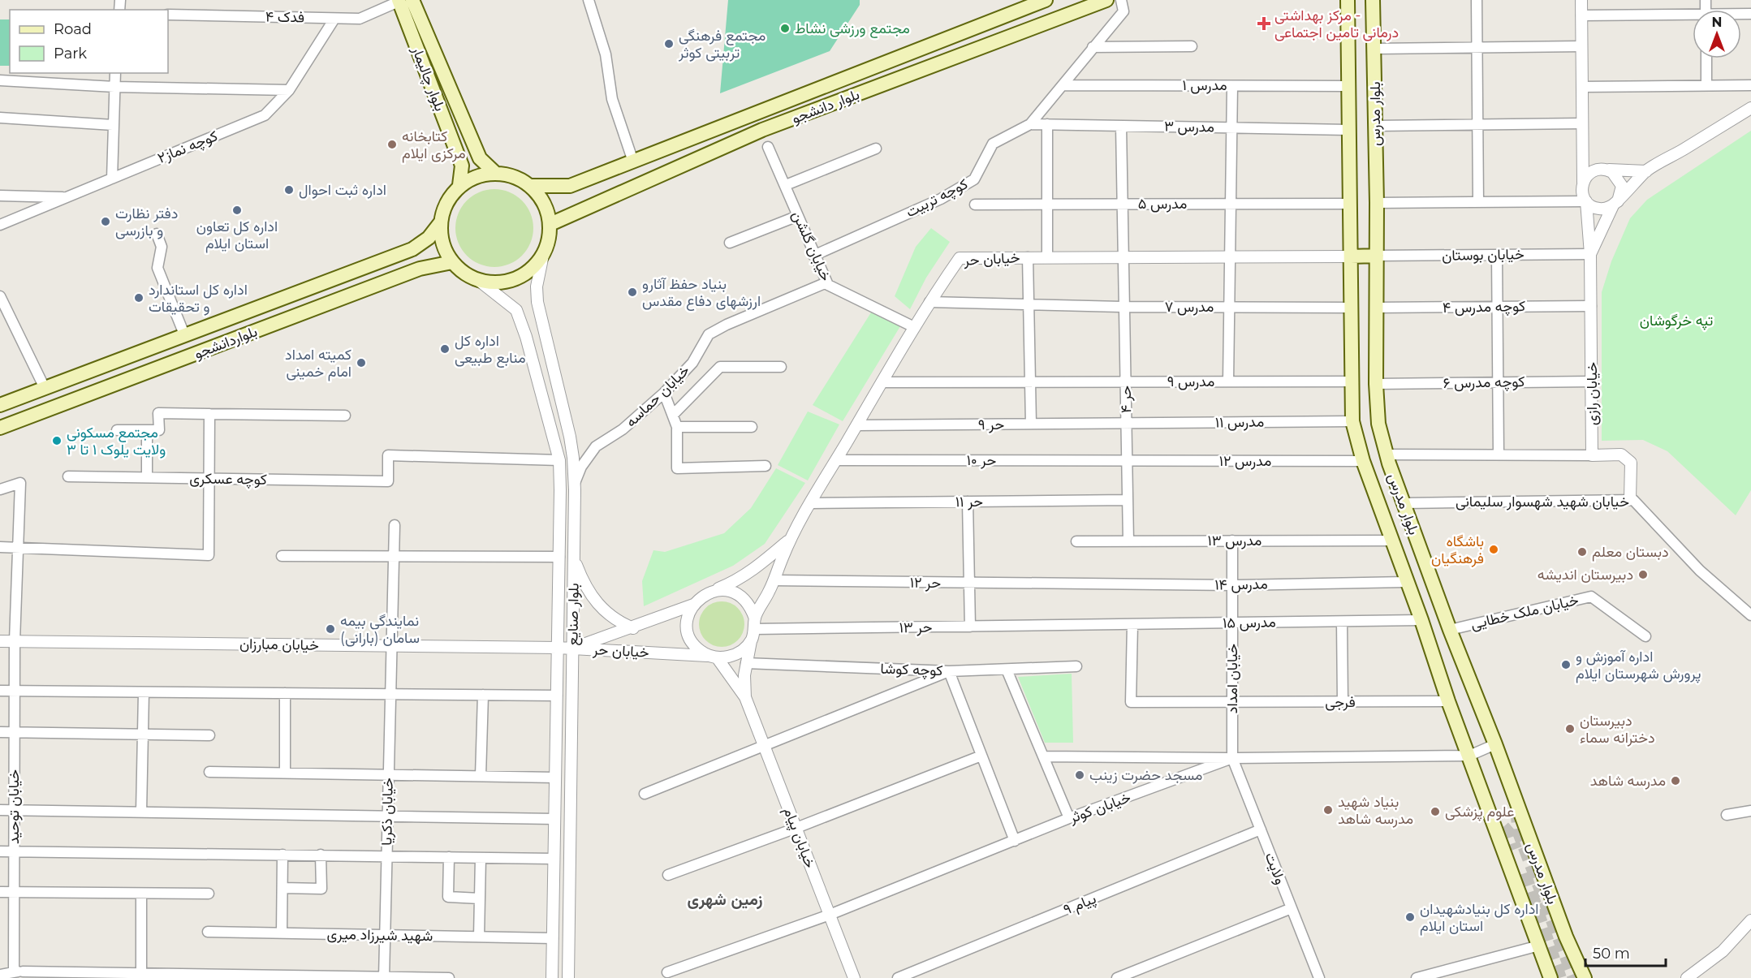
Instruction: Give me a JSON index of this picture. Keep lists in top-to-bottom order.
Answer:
{
  "streets": {
    "main road": [
      "بلوار چالیمار",
      "بلوار دانشجو",
      "بلوار مدرس",
      "بلواردانشجو"
    ],
    "street": [
      "فدک ۴",
      "مدرس ۱",
      "مدرس ۳",
      "کوچه نماز۲",
      "کوچه تربیت",
      "مدرس ۵",
      "خیابان گلشن",
      "خیابان بوستان",
      "خیابان حر",
      "مدرس ۷",
      "کوچه مدرس ۴",
      "مدرس ۹",
      "کوچه مدرس ۶",
      "خیابان رازی",
      "خیابان حماسه",
      "حر ۴",
      "مدرس ۱۱",
      "حر ۹",
      "حر ۱۰",
      "مدرس ۱۲",
      "کوچه عسکری",
      "حر ۱۱",
      "خیابان شهید شهسوار سلیمانی",
      "مدرس ۱۳",
      "حر ۱۲",
      "مدرس ۱۴",
      "خیابان ملک خطایی",
      "بلوار صنایع",
      "مدرس ۱۵",
      "۱۳ حر",
      "خیابان مبارزان",
      "کوچه کوشا",
      "خیابان امداد",
      "فرجی",
      "خیابان توحید",
      "خیابان کوثر",
      "خیابان ذکریا",
      "خیابان پیام",
      "ولایت",
      "پیام ۹",
      "شهید شیرزاد میری"
    ]
  },
  "crossings": [
    ["فدک ۴", "بلوار چالیمار"],
    ["فدک ۴", "کوچه نماز۲"],
    ["بلوار چالیمار", "بلوار دانشجو"],
    ["بلوار چالیمار", "بلواردانشجو"],
    ["بلوار چالیمار", "بلوار صنایع"],
    ["مدرس ۱", "بلوار مدرس"],
    ["مدرس ۱", "کوچه تربیت"],
    ["بلوار دانشجو", "بلواردانشجو"],
    ["بلوار دانشجو", "بلوار صنایع"],
    ["بلوار مدرس", "مدرس ۳"],
    ["بلوار مدرس", "مدرس ۵"],
    ["بلوار مدرس", "خیابان بوستان"],
    ["بلوار مدرس", "خیابان حر"],
    ["بلوار مدرس", "مدرس ۷"],
    ["بلوار مدرس", "کوچه مدرس ۴"],
    ["بلوار مدرس", "مدرس ۹"],
    ["بلوار مدرس", "کوچه مدرس ۶"],
    ["بلوار مدرس", "مدرس ۱۱"],
    ["بلوار مدرس", "مدرس ۱۲"],
    ["بلوار مدرس", "خیابان شهید شهسوار سلیمانی"],
    ["بلوار مدرس", "مدرس ۱۳"],
    ["بلوار مدرس", "مدرس ۱۴"],
    ["بلوار مدرس", "خیابان ملک خطایی"],
    ["بلوار مدرس", "مدرس ۱۵"],
    ["بلوار مدرس", "فرجی"],
    ["بلوار مدرس", "خیابان کوثر"],
    ["مدرس ۳", "کوچه تربیت"],
    ["مدرس ۳", "حر ۴"],
    ["کوچه تربیت", "خیابان گلشن"],
    ["مدرس ۵", "حر ۴"],
    ["خیابان گلشن", "خیابان حر"],
    ["خیابان گلشن", "خیابان حماسه"],
    ["خیابان بوستان", "خیابان رازی"],
    ["خیابان حر", "مدرس ۷"],
    ["خیابان حر", "مدرس ۹"],
    ["خیابان حر", "حر ۴"],
    ["خیابان حر", "حر ۹"],
    ["خیابان حر", "حر ۱۰"],
    ["خیابان حر", "حر ۱۱"],
    ["خیابان حر", "حر ۱۲"],
    ["خیابان حر", "بلوار صنایع"],
    ["خیابان حر", "۱۳ حر"],
    ["خیابان حر", "خیابان مبارزان"],
    ["خیابان حر", "خیابان پیام"],
    ["مدرس ۷", "حر ۴"],
    ["کوچه مدرس ۴", "خیابان رازی"],
    ["بلواردانشجو", "بلوار صنایع"],
    ["مدرس ۹", "حر ۴"],
    ["کوچه مدرس ۶", "خیابان رازی"],
    ["خیابان حماسه", "بلوار صنایع"],
    ["حر ۴", "مدرس ۱۱"],
    ["حر ۴", "حر ۹"],
    ["حر ۴", "حر ۱۰"],
    ["حر ۴", "مدرس ۱۲"],
    ["حر ۴", "حر ۱۱"],
    ["حر ۴", "مدرس ۱۳"],
    ["مدرس ۱۱", "حر ۹"],
    ["حر ۱۰", "مدرس ۱۲"],
    ["کوچه عسکری", "بلوار صنایع"],
    ["مدرس ۱۳", "خیابان امداد"],
    ["حر ۱۲", "مدرس ۱۴"],
    ["مدرس ۱۴", "خیابان امداد"],
    ["بلوار صنایع", "خیابان مبارزان"],
    ["بلوار صنایع", "شهید شیرزاد میری"],
    ["مدرس ۱۵", "۱۳ حر"],
    ["مدرس ۱۵", "خیابان امداد"],
    ["مدرس ۱۵", "فرجی"],
    ["۱۳ حر", "خیابان پیام"],
    ["خیابان مبارزان", "خیابان توحید"],
    ["خیابان مبارزان", "خیابان ذکریا"],
    ["کوچه کوشا", "خیابان پیام"],
    ["خیابان امداد", "فرجی"],
    ["خیابان امداد", "خیابان کوثر"],
    ["خیابان امداد", "ولایت"],
    ["خیابان کوثر", "خیابان پیام"],
    ["خیابان کوثر", "ولایت"],
    ["خیابان ذکریا", "شهید شیرزاد میری"],
    ["ولایت", "پیام ۹"]
  ],
  "districts": ["زمین شهری"],
  "parks": ["تپه خرگوشان"],
  "places": {
    "health": ["مرکز بهداشتی - درمانی تامین اجتماعی"],
    "other": [
      "مجتمع ورزشی نشاط",
      "مجتمع فرهنگی تربیتی کوثر",
      "کتابخانه مرکزی ایلام",
      "اداره ثبت احوال",
      "اداره کل تعاون استان ایلام",
      "دفتر نظارت و بازرسی",
      "بنیاد حفظ آثارو ارزشهای دفاع مقدس",
      "اداره کل استاندارد و تحقیقات",
      "اداره کل منابع طبیعی",
      "کمیته امداد امام خمینی",
      "مجتمع مسکونی ولایت یلوک ۱ تا ۳",
      "باشگاه فرهنگیان",
      "دبستان معلم",
      "دبیرستان اندیشه",
      "نمایندگی بیمه سامان (بارانی)",
      "اداره آموزش و پرورش شهرستان ایلام",
      "دبیرستان دخترانه سماء",
      "مسجد حضرت زینب",
      "مدرسه شاهد",
      "بنیاد شهید مدرسه شاهد",
      "علوم پزشکی",
      "اداره کل بنیادشهیدان استان ایلام"
    ]
  },
  "legend": ["Road", "Park"],
  "scale_bar": "50 m",
  "north": "top"
}
